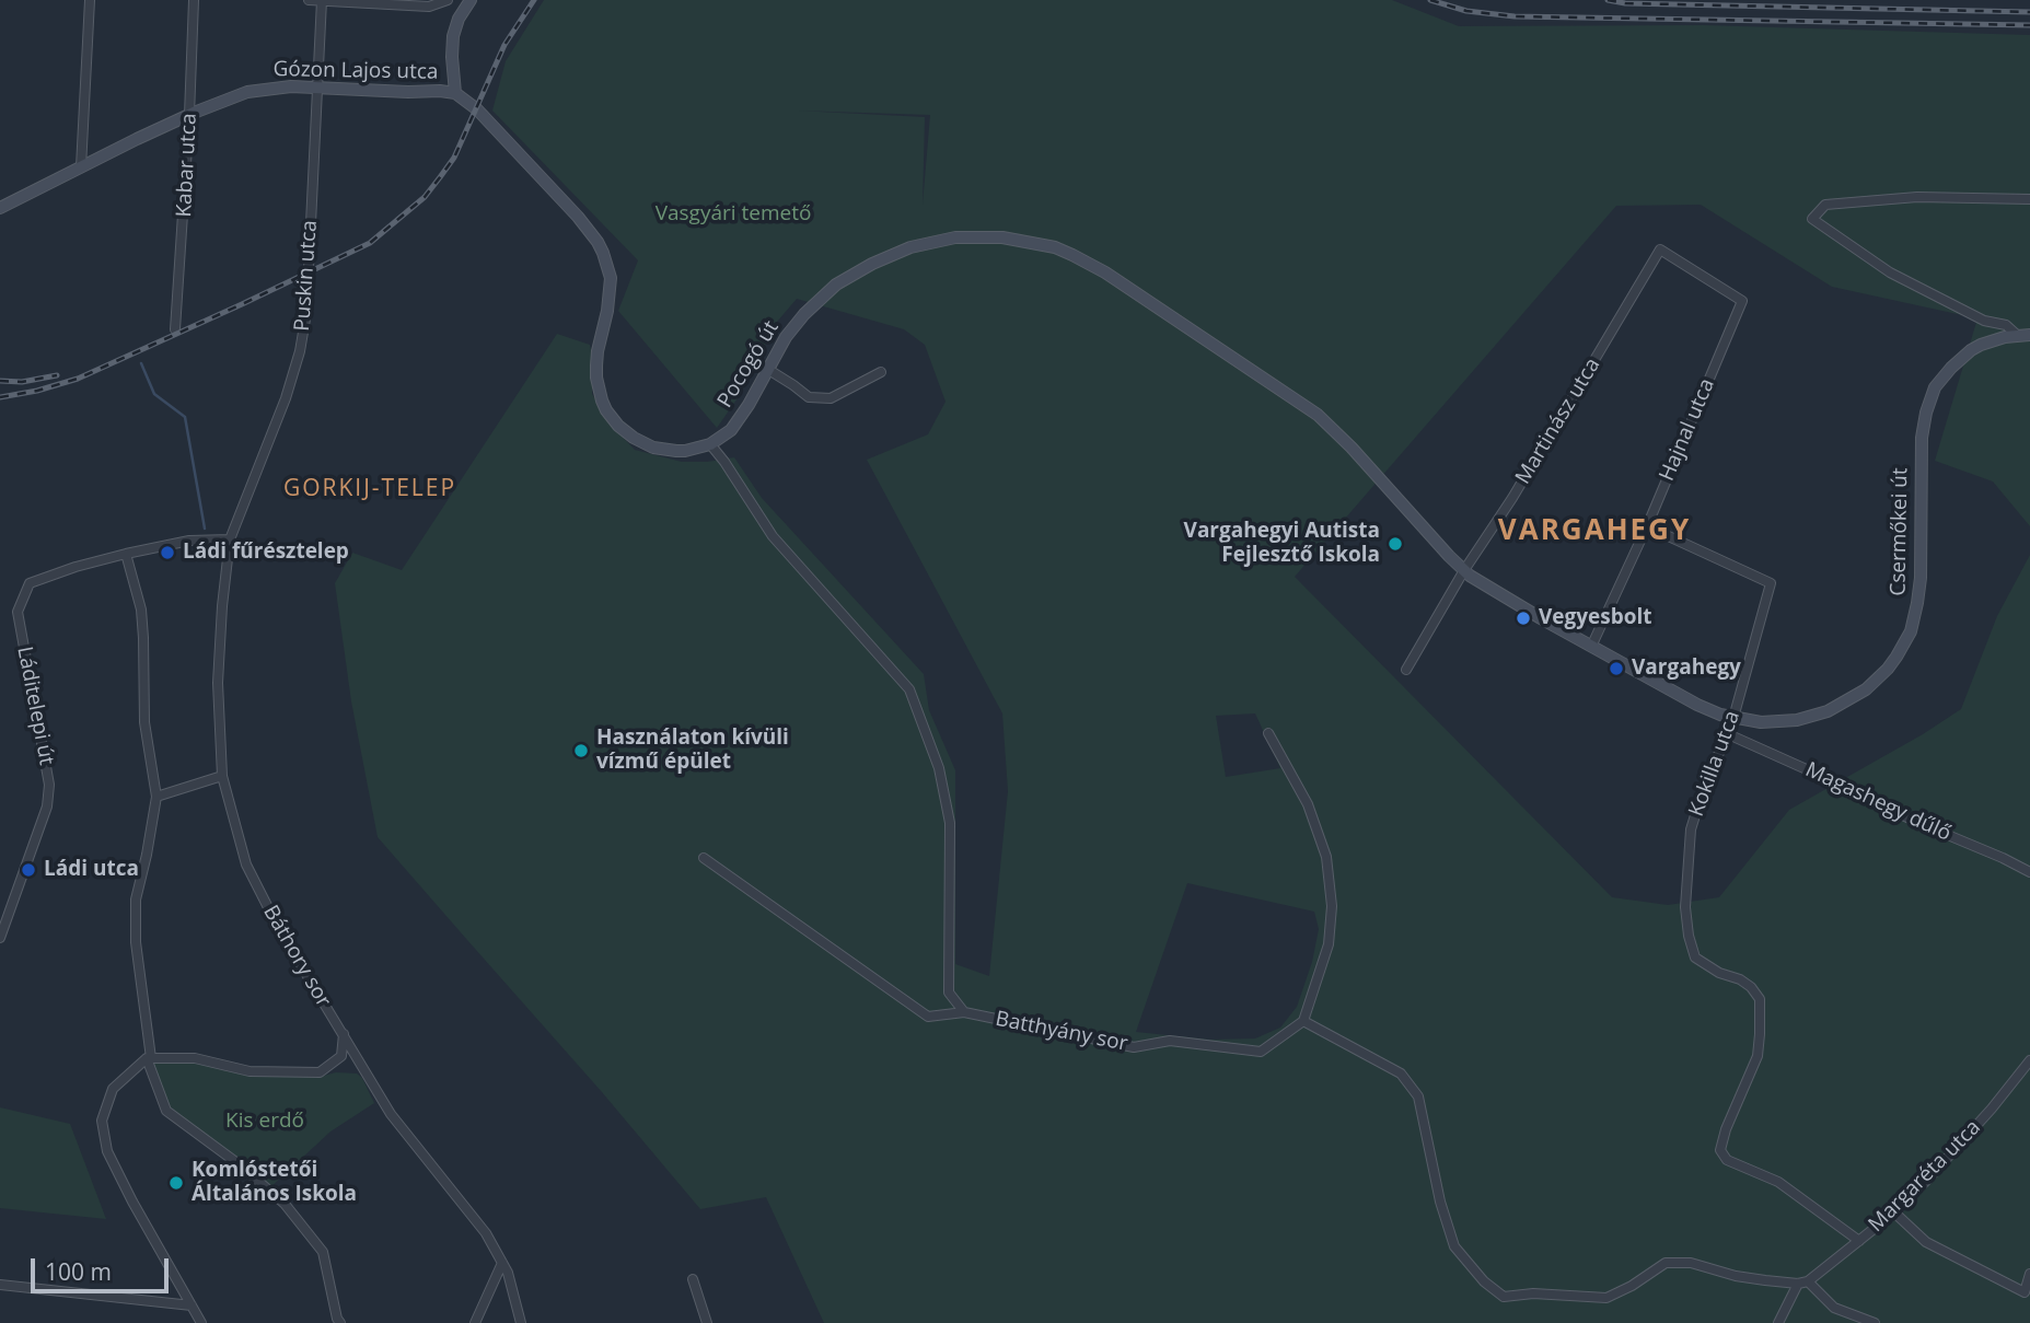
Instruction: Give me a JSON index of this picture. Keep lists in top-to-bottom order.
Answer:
{
  "streets": {
    "main road": ["Gózon Lajos utca", "Pocogó út", "Csermőkei út"],
    "street": [
      "Kabar utca",
      "Puskin utca",
      "Martinász utca",
      "Hajnal utca",
      "Láditelepi út",
      "Kokilla utca",
      "Magashegy dűlő",
      "Báthory sor",
      "Batthyány sor",
      "Margaréta utca"
    ]
  },
  "crossings": [
    ["Gózon Lajos utca", "Kabar utca"],
    ["Gózon Lajos utca", "Puskin utca"],
    ["Puskin utca", "Láditelepi út"],
    ["Puskin utca", "Báthory sor"],
    ["Pocogó út", "Csermőkei út"],
    ["Martinász utca", "Hajnal utca"],
    ["Martinász utca", "Csermőkei út"],
    ["Hajnal utca", "Csermőkei út"],
    ["Hajnal utca", "Kokilla utca"],
    ["Csermőkei út", "Kokilla utca"],
    ["Láditelepi út", "Báthory sor"],
    ["Kokilla utca", "Magashegy dűlő"],
    ["Kokilla utca", "Margaréta utca"]
  ],
  "districts": ["GORKIJ-TELEP", "VARGAHEGY"],
  "parks": ["Vasgyári temető", "Kis erdő"],
  "places": [
    "Vargahegyi Autista Fejlesztő Iskola",
    "Ládi fűrésztelep",
    "Vegyesbolt",
    "Vargahegy",
    "Használaton kívüli vízmű épület",
    "Ládi utca",
    "Komlóstetői Általános Iskola"
  ],
  "scale_bar": "100 m"
}
